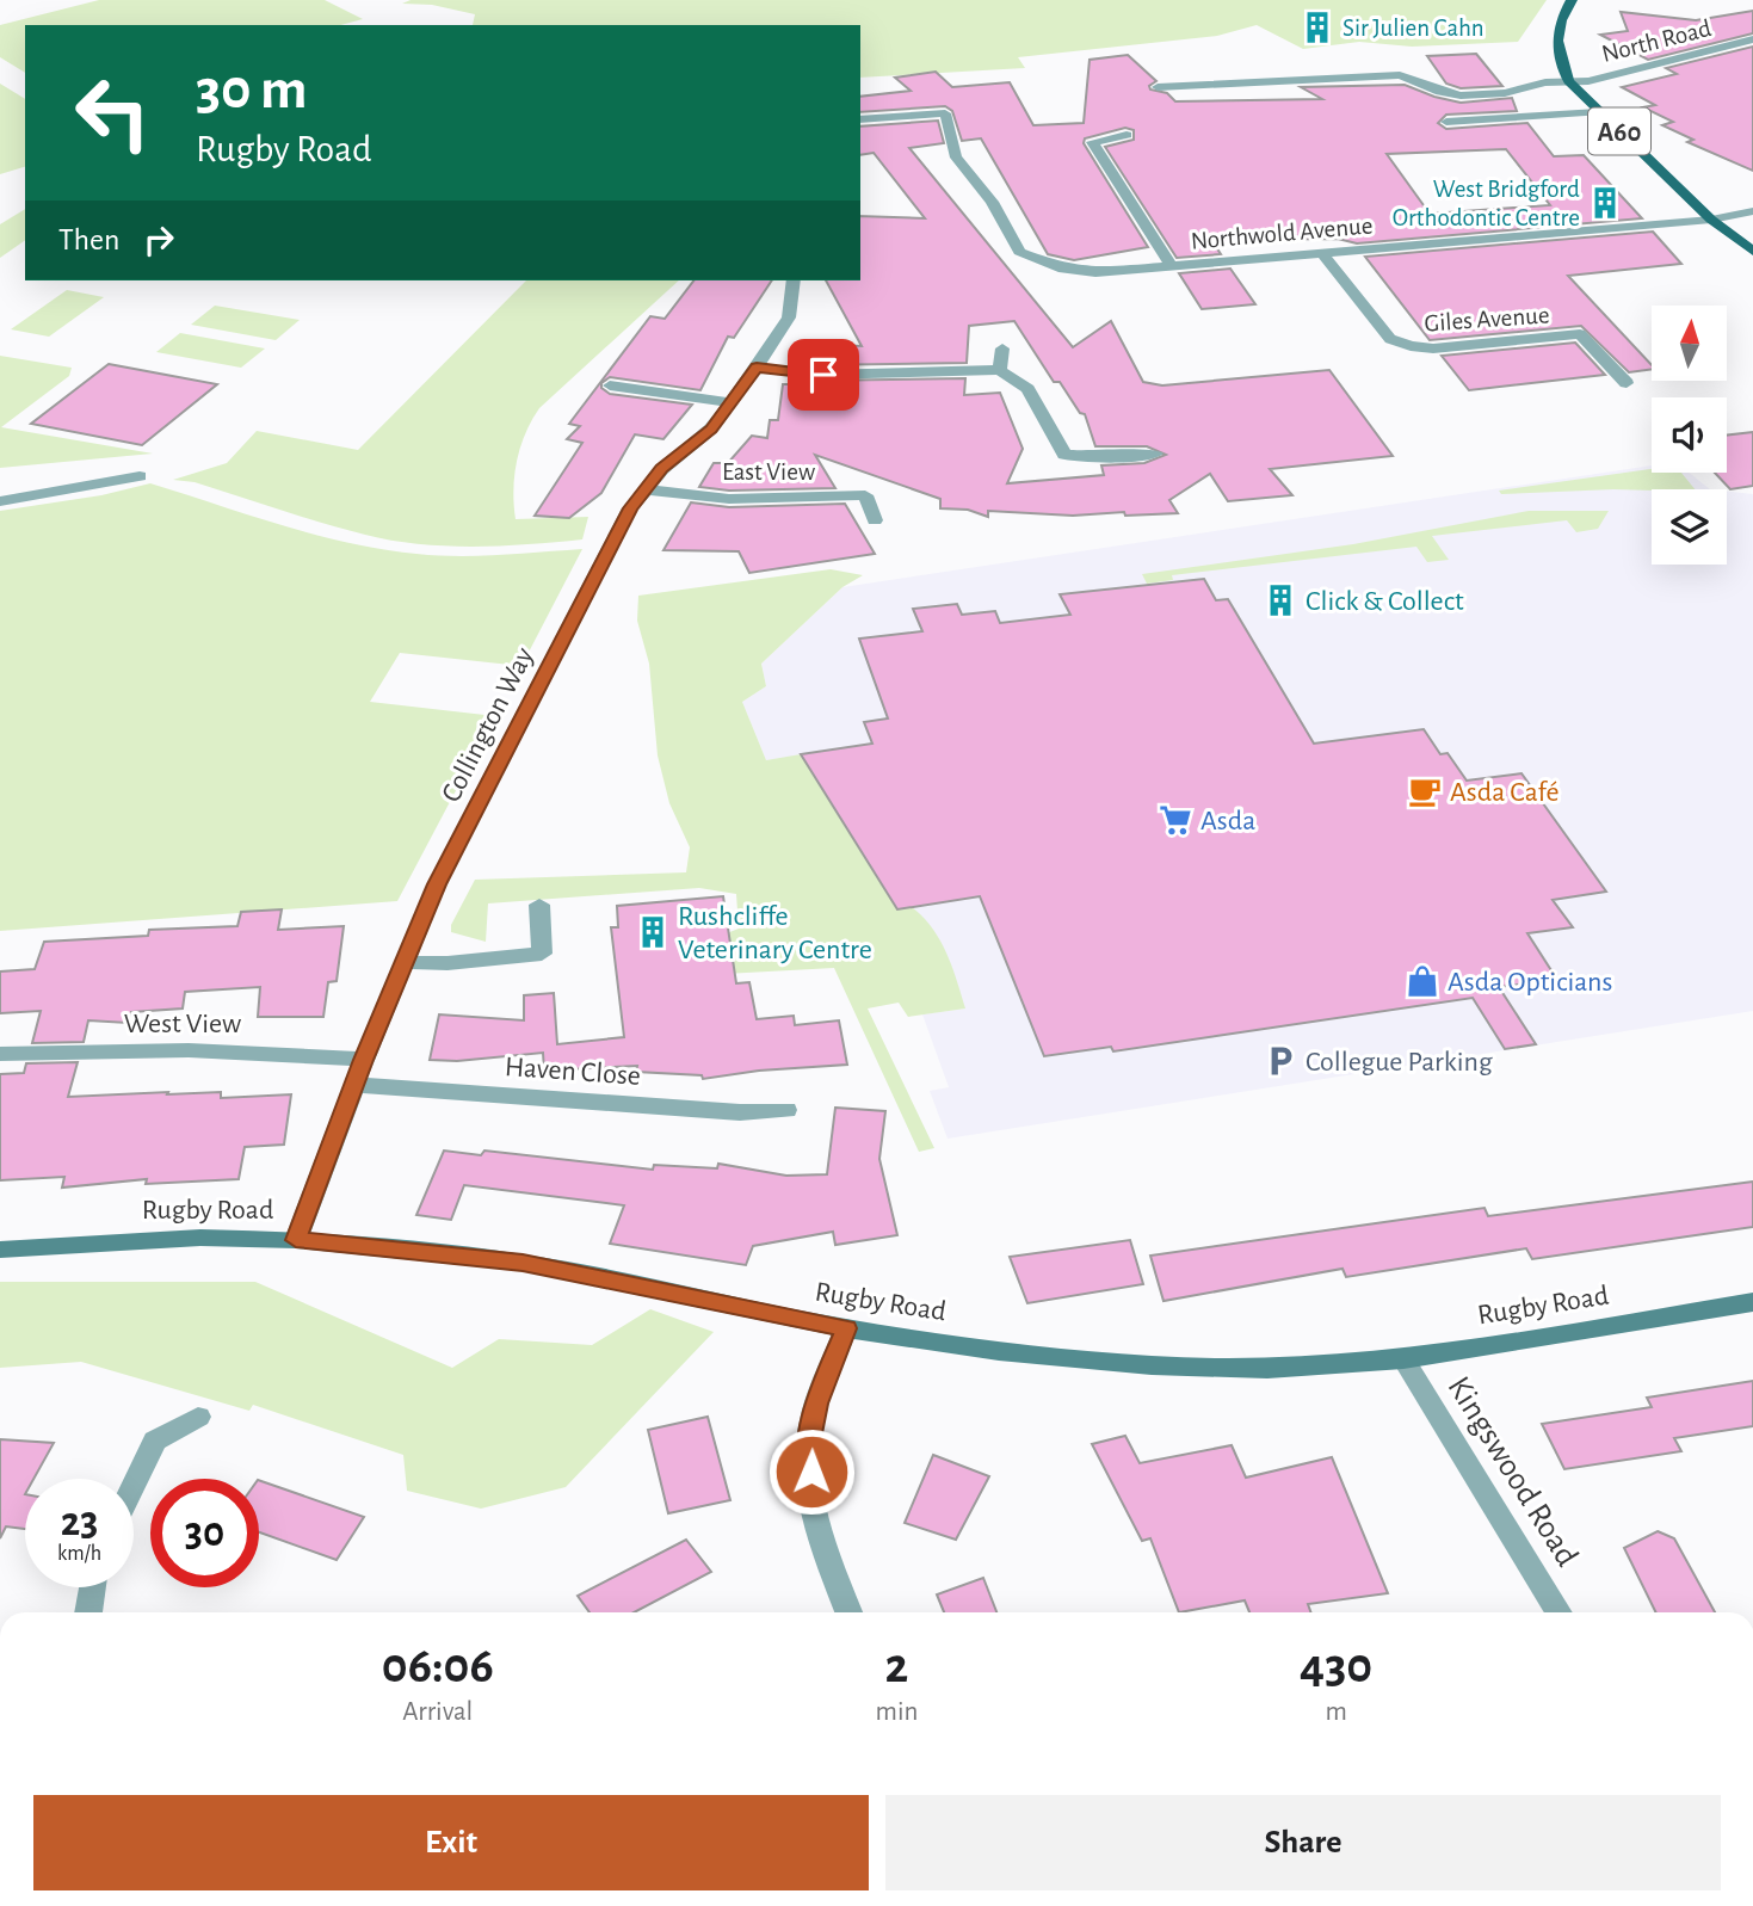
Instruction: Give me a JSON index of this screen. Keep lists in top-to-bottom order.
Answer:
{
  "streets": {
    "main road": ["A60"],
    "street": [
      "North Road",
      "Northwold Avenue",
      "Giles Avenue",
      "East View",
      "Collington Way",
      "West View",
      "Haven Close",
      "Rugby Road",
      "Kingswood Road"
    ]
  },
  "crossings": [
    ["North Road", "A60"],
    ["A60", "Northwold Avenue"],
    ["Northwold Avenue", "Giles Avenue"],
    ["East View", "Collington Way"],
    ["Collington Way", "West View"],
    ["Collington Way", "Haven Close"],
    ["Collington Way", "Rugby Road"],
    ["Rugby Road", "Kingswood Road"]
  ],
  "places": {
    "building": [
      "Sir Julien Cahn",
      "West Bridgford Orthodontic Centre",
      "Click & Collect",
      "Rushcliffe Veterinary Centre"
    ],
    "cafe": ["Asda Café"],
    "supermarket": ["Asda"],
    "shop": ["Asda Opticians"],
    "parking": ["Collegue Parking"]
  },
  "north": "top",
  "page": {
    "turn": ["30 m", "Rugby Road"],
    "then": "Then",
    "speed": "23 km/h",
    "limit": "30",
    "eta": [
      "06:06",
      "Arrival",
      "2",
      "min",
      "430",
      "m"
    ],
    "buttons": ["Exit", "Share"]
  }
}
